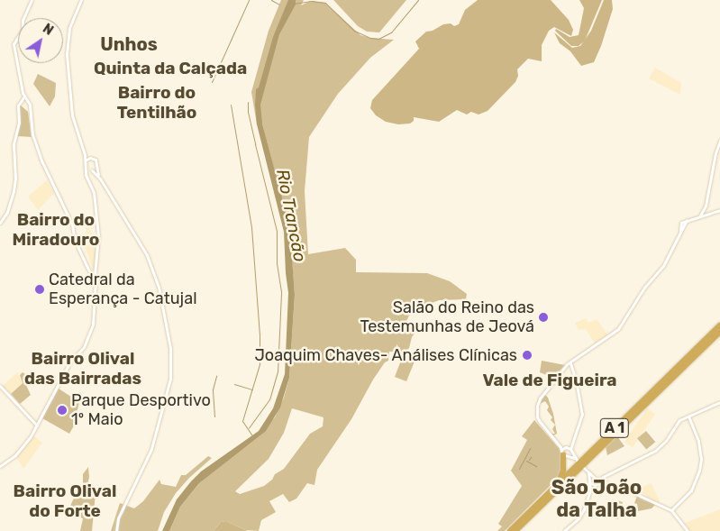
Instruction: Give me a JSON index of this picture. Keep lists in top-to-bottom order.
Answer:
{
  "streets": {
    "highway": ["A 1"]
  },
  "districts": [
    "Unhos",
    "Quinta da Calçada",
    "Bairro do Tentilhão",
    "Bairro do Miradouro",
    "Bairro Olival das Bairradas",
    "Vale de Figueira",
    "São João da Talha",
    "Bairro Olival do Forte"
  ],
  "water": ["Rio Trancão"],
  "places": [
    "Catedral da Esperança - Catujal",
    "Salão do Reino das Testemunhas de Jeová",
    "Joaquim Chaves- Análises Clínicas",
    "Parque Desportivo 1º Maio"
  ],
  "north": "top right"
}
